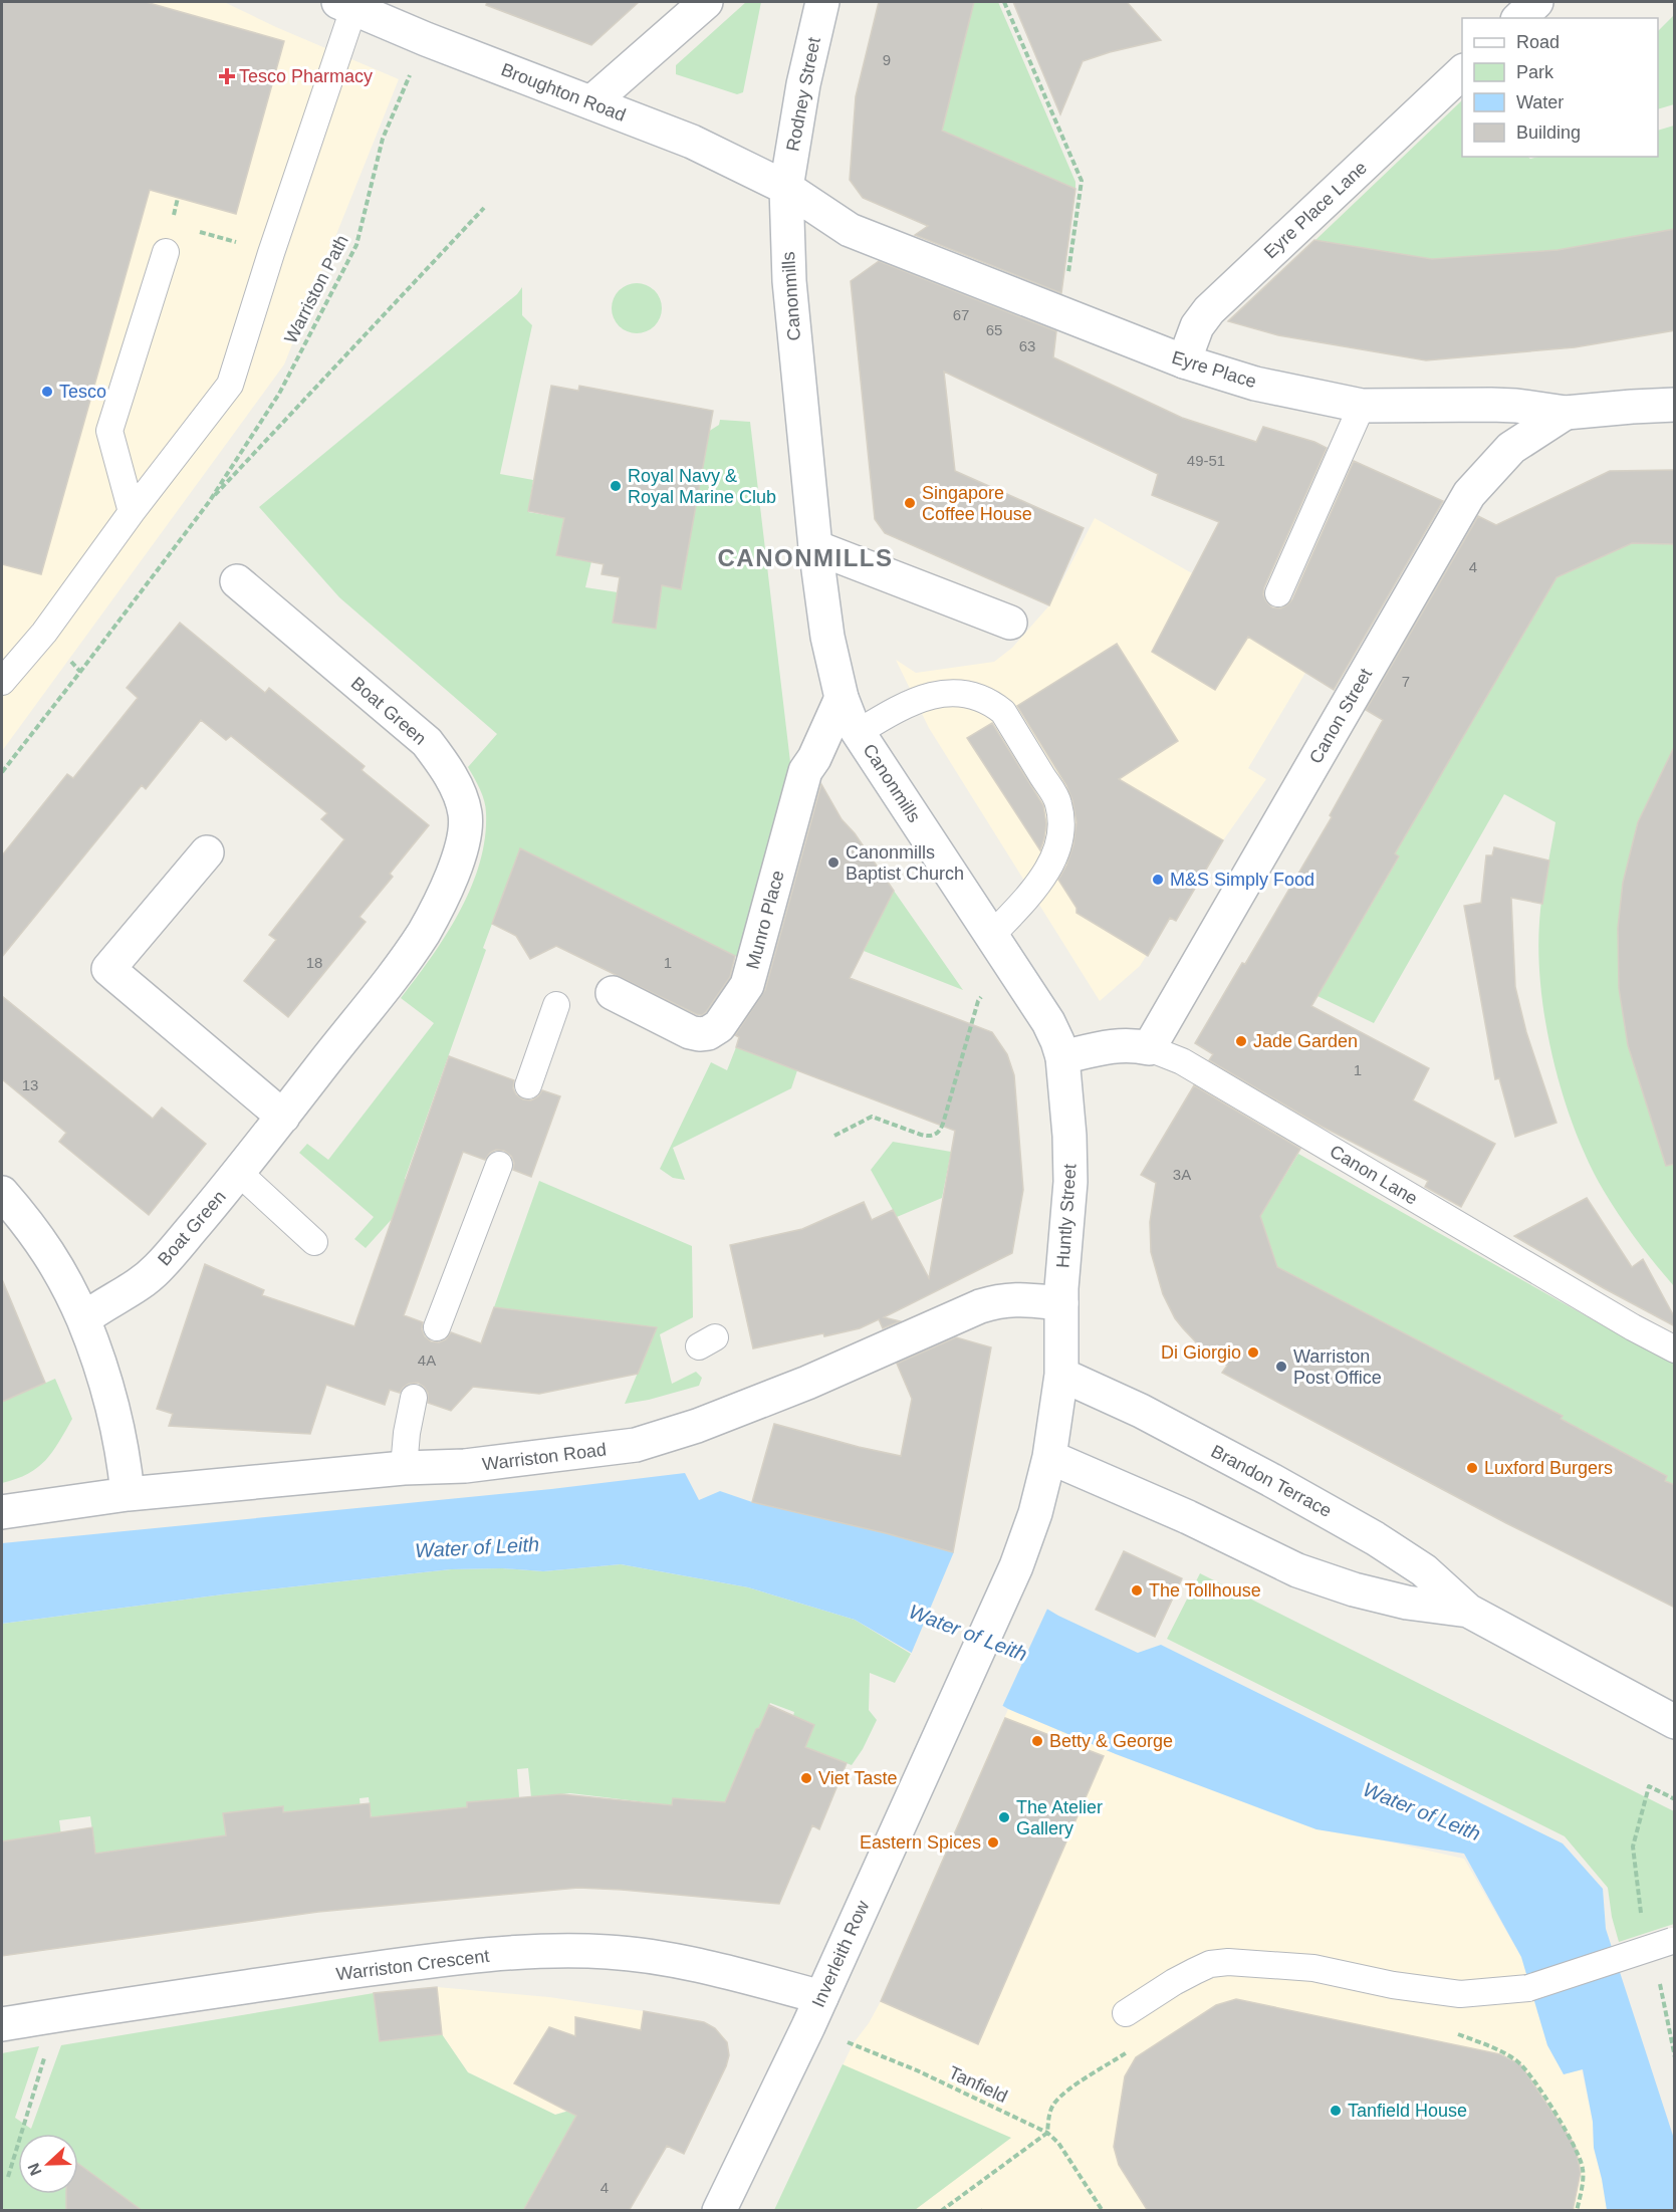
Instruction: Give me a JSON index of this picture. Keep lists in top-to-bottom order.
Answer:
{
  "streets": {
    "street": [
      "Broughton Road",
      "Rodney Street",
      "Eyre Place Lane",
      "Canonmills",
      "Eyre Place",
      "Boat Green",
      "Canon Street",
      "Munro Place",
      "Canon Lane",
      "Huntly Street",
      "Warriston Road",
      "Brandon Terrace",
      "Inverleith Row",
      "Warriston Crescent"
    ],
    "path": ["Warriston Path", "Tanfield"]
  },
  "crossings": [
    ["Broughton Road", "Rodney Street"],
    ["Broughton Road", "Warriston Path"],
    ["Broughton Road", "Canonmills"],
    ["Broughton Road", "Eyre Place"],
    ["Rodney Street", "Canonmills"],
    ["Rodney Street", "Eyre Place"],
    ["Eyre Place Lane", "Eyre Place"],
    ["Canonmills", "Eyre Place"],
    ["Canonmills", "Munro Place"],
    ["Canonmills", "Canon Lane"],
    ["Canonmills", "Huntly Street"],
    ["Eyre Place", "Canon Street"],
    ["Canon Street", "Canon Lane"],
    ["Canon Lane", "Huntly Street"],
    ["Huntly Street", "Warriston Road"],
    ["Huntly Street", "Brandon Terrace"],
    ["Huntly Street", "Inverleith Row"],
    ["Inverleith Row", "Warriston Crescent"],
    ["Inverleith Row", "Tanfield"],
    ["Warriston Crescent", "Tanfield"]
  ],
  "districts": ["CANONMILLS"],
  "water": ["Water of Leith"],
  "places": {
    "health": ["Tesco Pharmacy"],
    "other": [
      "Tesco",
      "Royal Navy & Royal Marine Club",
      "Singapore Coffee House",
      "Canonmills Baptist Church",
      "M&S Simply Food",
      "Jade Garden",
      "Di Giorgio",
      "Warriston Post Office",
      "Luxford Burgers",
      "The Tollhouse",
      "Betty & George",
      "Viet Taste",
      "The Atelier Gallery",
      "Eastern Spices",
      "Tanfield House"
    ]
  },
  "house_numbers": [
    "9",
    "67",
    "65",
    "63",
    "49-51",
    "4",
    "7",
    "18",
    "1",
    "1",
    "13",
    "3A",
    "4A",
    "4"
  ],
  "legend": [
    "Road",
    "Park",
    "Water",
    "Building"
  ],
  "north": "left"
}
